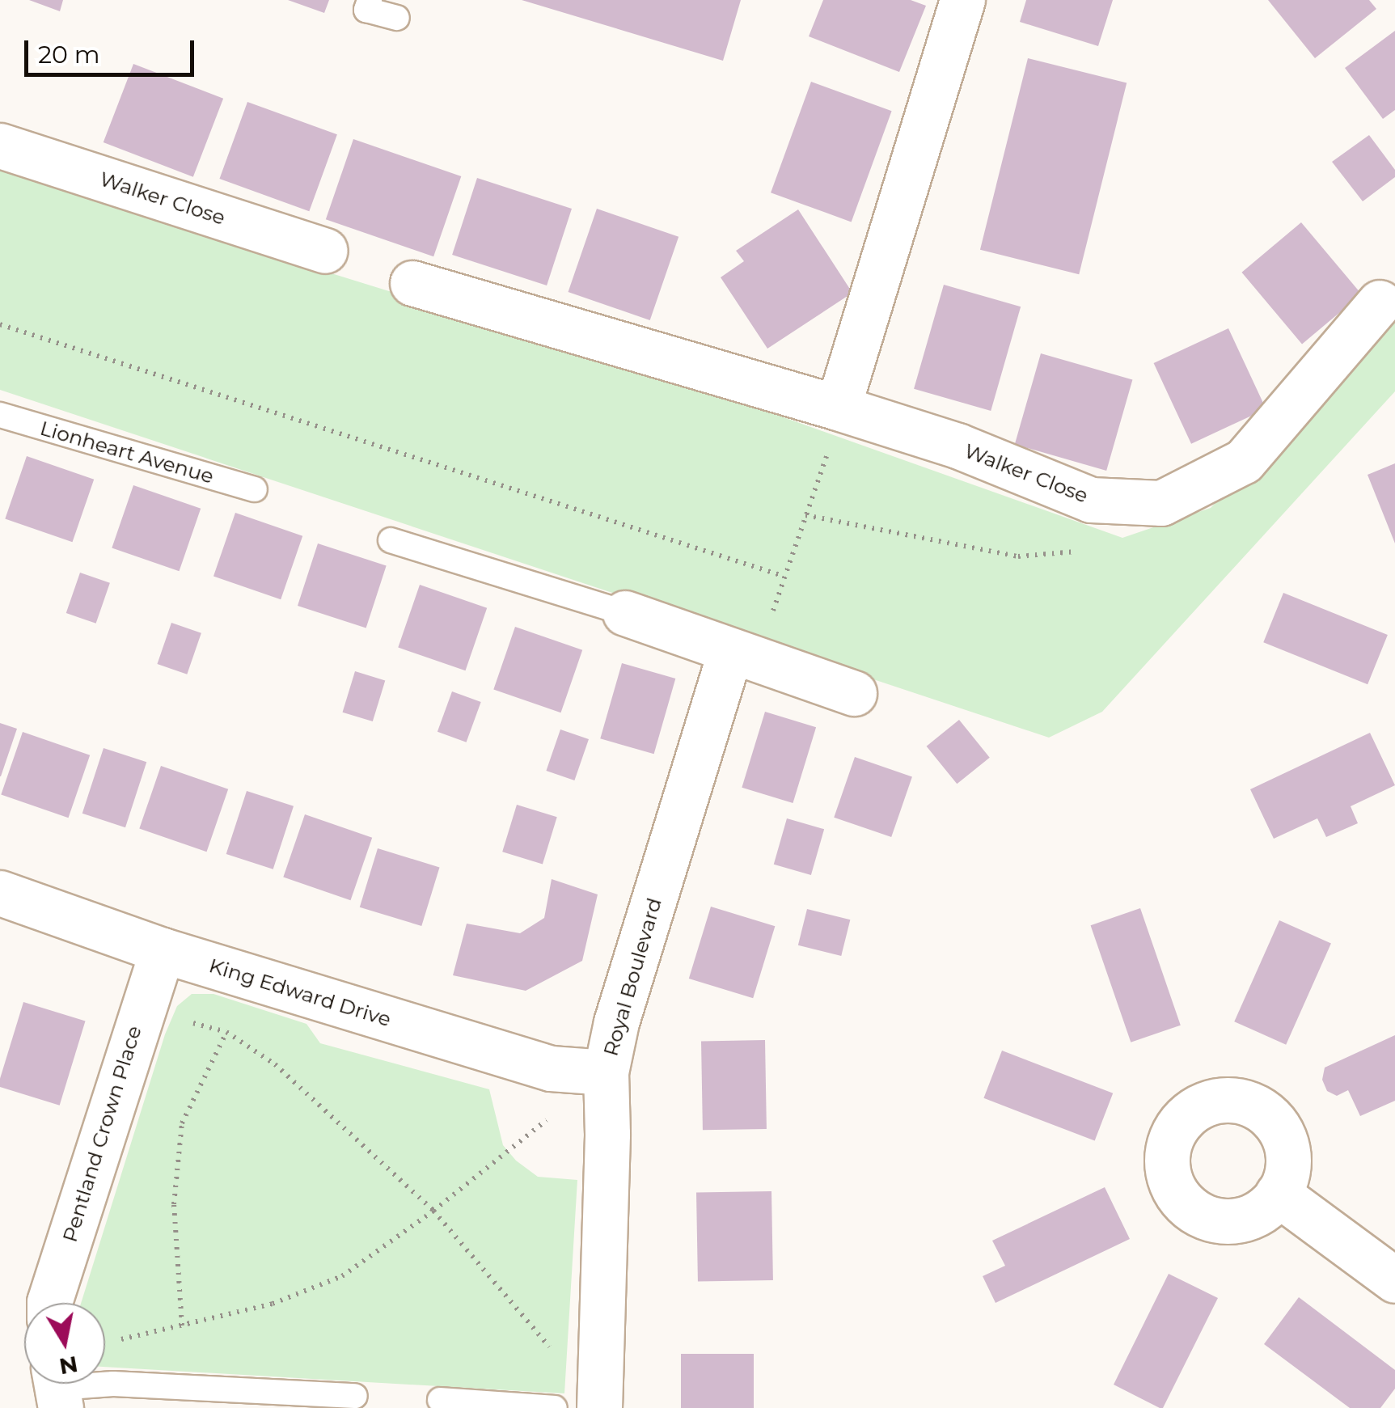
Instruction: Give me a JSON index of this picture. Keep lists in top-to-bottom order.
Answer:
{
  "streets": {
    "street": [
      "Walker Close",
      "Royal Boulevard",
      "King Edward Drive",
      "Pentland Crown Place"
    ],
    "lane": ["Lionheart Avenue"]
  },
  "crossings": [
    ["Royal Boulevard", "King Edward Drive"],
    ["King Edward Drive", "Pentland Crown Place"]
  ],
  "scale_bar": "20 m",
  "north": "bottom"
}
